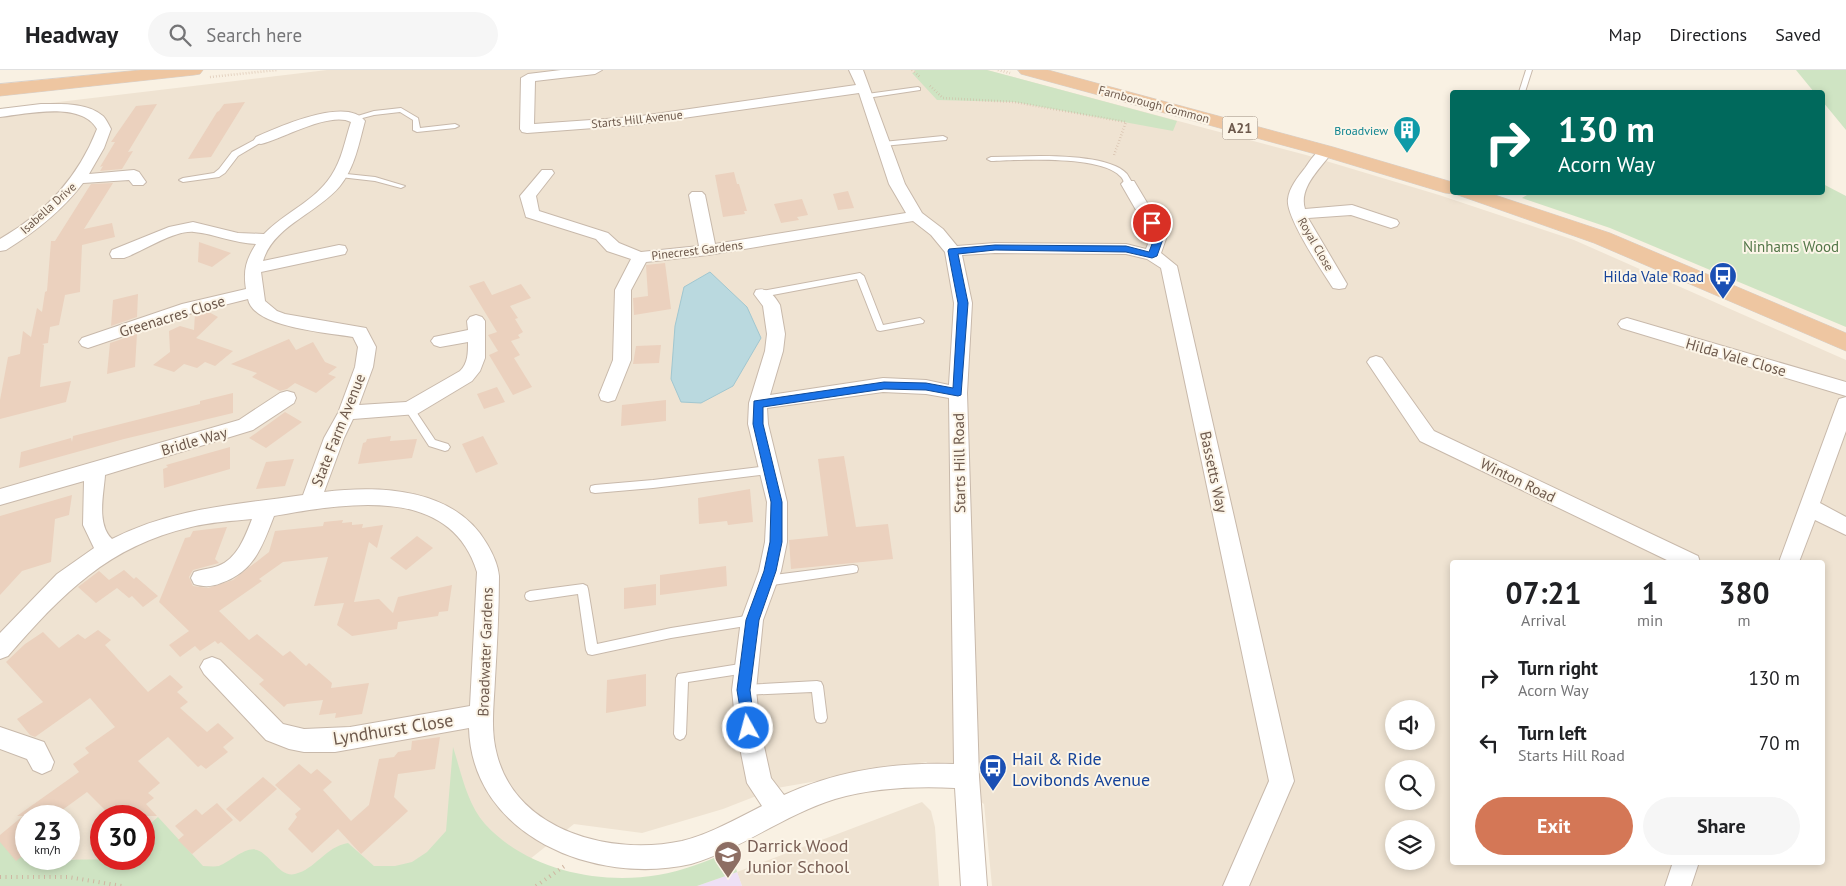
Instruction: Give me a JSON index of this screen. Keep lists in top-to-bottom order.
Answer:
{
  "streets": {
    "highway": ["Farnborough Common", "A21"],
    "street": [
      "Starts Hill Avenue",
      "Isabella Drive",
      "Royal Close",
      "Pinecrest Gardens",
      "Greenacres Close",
      "Hilda Vale Close",
      "State Farm Avenue",
      "Bridle Way",
      "Starts Hill Road",
      "Bassetts Way",
      "Winton Road",
      "Broadwater Gardens",
      "Lyndhurst Close"
    ]
  },
  "crossings": [
    ["Farnborough Common", "Royal Close"],
    ["Starts Hill Avenue", "Starts Hill Road"],
    ["Pinecrest Gardens", "Starts Hill Road"],
    ["Greenacres Close", "State Farm Avenue"],
    ["State Farm Avenue", "Broadwater Gardens"],
    ["Starts Hill Road", "Bassetts Way"],
    ["Starts Hill Road", "Broadwater Gardens"],
    ["Broadwater Gardens", "Lyndhurst Close"]
  ],
  "parks": ["Ninhams Wood"],
  "places": {
    "building": ["Broadview"],
    "bus stop": ["Hilda Vale Road", "Hail & Ride Lovibonds Avenue"],
    "school or university": ["Darrick Wood Junior School"]
  },
  "page": {
    "header": "Headway",
    "search": "Search here",
    "nav": ["Map", "Directions", "Saved"],
    "turn": ["130 m", "Acorn Way"],
    "eta": [
      "07:21",
      "Arrival",
      "1",
      "min",
      "380",
      "m"
    ],
    "list": [
      {
        "name": "Turn right",
        "note": "Acorn Way",
        "value": "130 m"
      },
      {
        "name": "Turn left",
        "note": "Starts Hill Road",
        "value": "70 m"
      }
    ],
    "buttons": ["Exit", "Share"],
    "speed": "23 km/h",
    "limit": "30"
  }
}
